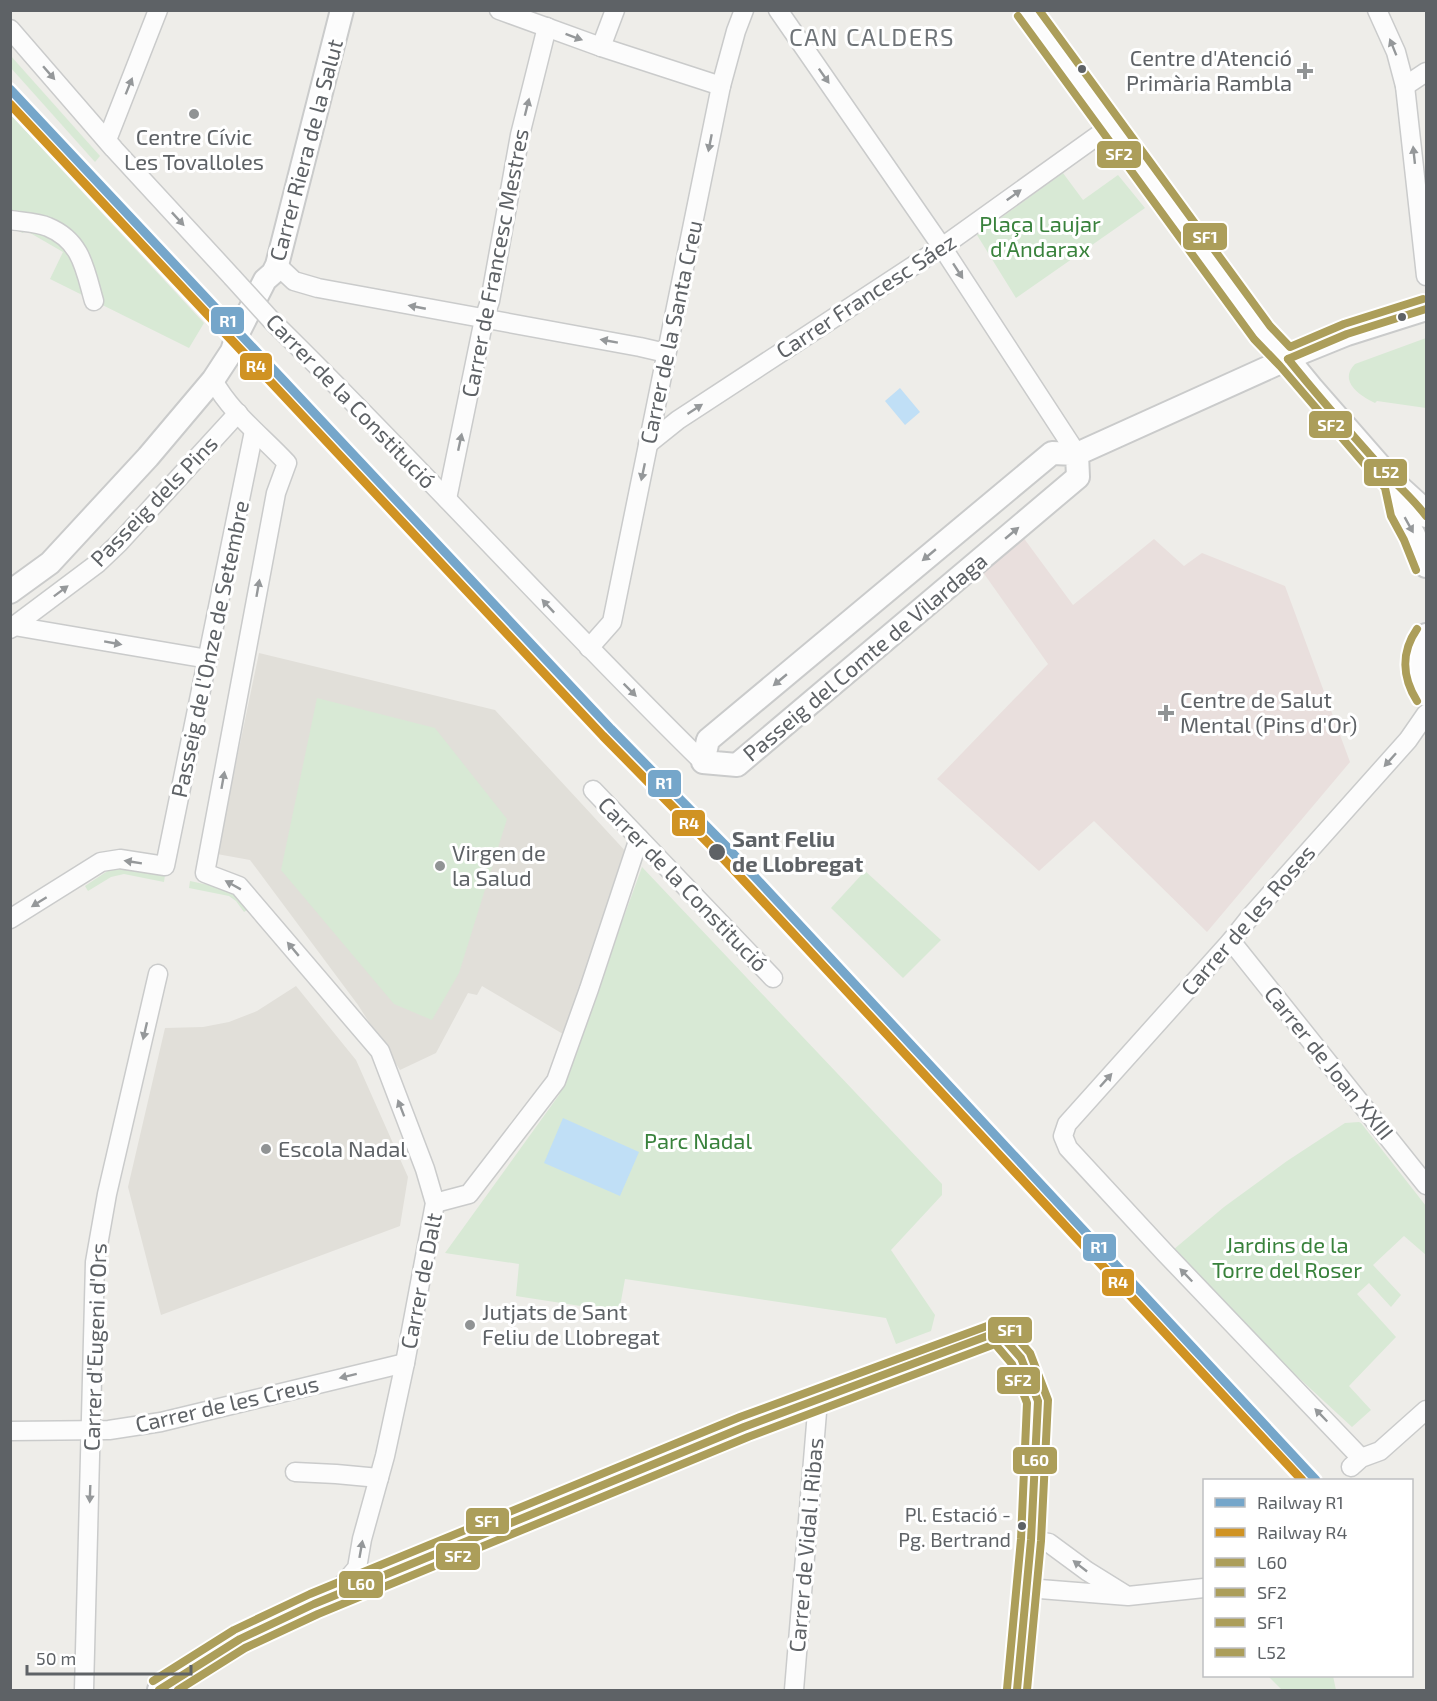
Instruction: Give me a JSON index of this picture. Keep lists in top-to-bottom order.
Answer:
{
  "streets": {
    "street": [
      "Carrer Riera de la Salut",
      "Carrer de Francesc Mestres",
      "Carrer Francesc Sáez",
      "Carrer de la Santa Creu",
      "Carrer de la Constitució",
      "Passeig dels Pins",
      "Passeig de l'Onze de Setembre",
      "Passeig del Comte de Vilardaga",
      "Carrer de les Roses",
      "Carrer de Joan XXIII",
      "Carrer de Dalt",
      "Carrer d'Eugeni d'Ors",
      "Carrer de les Creus",
      "Carrer de Vidal i Ribas"
    ]
  },
  "crossings": [
    ["Carrer Riera de la Salut", "Passeig dels Pins"],
    ["Carrer de Francesc Mestres", "Carrer de la Constitució"],
    ["Carrer Francesc Sáez", "Carrer de la Santa Creu"],
    ["Carrer de la Santa Creu", "Carrer de la Constitució"],
    ["Carrer de la Constitució", "Passeig del Comte de Vilardaga"],
    ["Carrer de la Constitució", "Carrer de Dalt"],
    ["Passeig de l'Onze de Setembre", "Carrer de Dalt"],
    ["Carrer de les Roses", "Carrer de Joan XXIII"],
    ["Carrer de Dalt", "Carrer de les Creus"],
    ["Carrer d'Eugeni d'Ors", "Carrer de les Creus"]
  ],
  "one_way": [
    "Carrer de Francesc Mestres",
    "Carrer Francesc Sáez",
    "Carrer de la Santa Creu",
    "Carrer d'Eugeni d'Ors",
    "Carrer de les Creus"
  ],
  "districts": ["CAN CALDERS"],
  "parks": ["Plaça Laujar d'Andarax", "Parc Nadal", "Jardins de la Torre del Roser"],
  "places": {
    "health": ["Centre d'Atenció Primària Rambla", "Centre de Salut Mental (Pins d'Or)"],
    "other": [
      "Centre Cívic Les Tovalloles",
      "Sant Feliu de Llobregat",
      "Virgen de la Salud",
      "Escola Nadal",
      "Jutjats de Sant Feliu de Llobregat",
      "Pl. Estació - Pg. Bertrand"
    ]
  },
  "lines": [
    "transit line SF1",
    "transit line SF2",
    "rail line R1",
    "rail line R4",
    "transit line L52",
    "transit line L60"
  ],
  "legend": [
    "Railway R1",
    "Railway R4",
    "L60",
    "SF2",
    "SF1",
    "L52"
  ],
  "scale_bar": "50 m"
}
